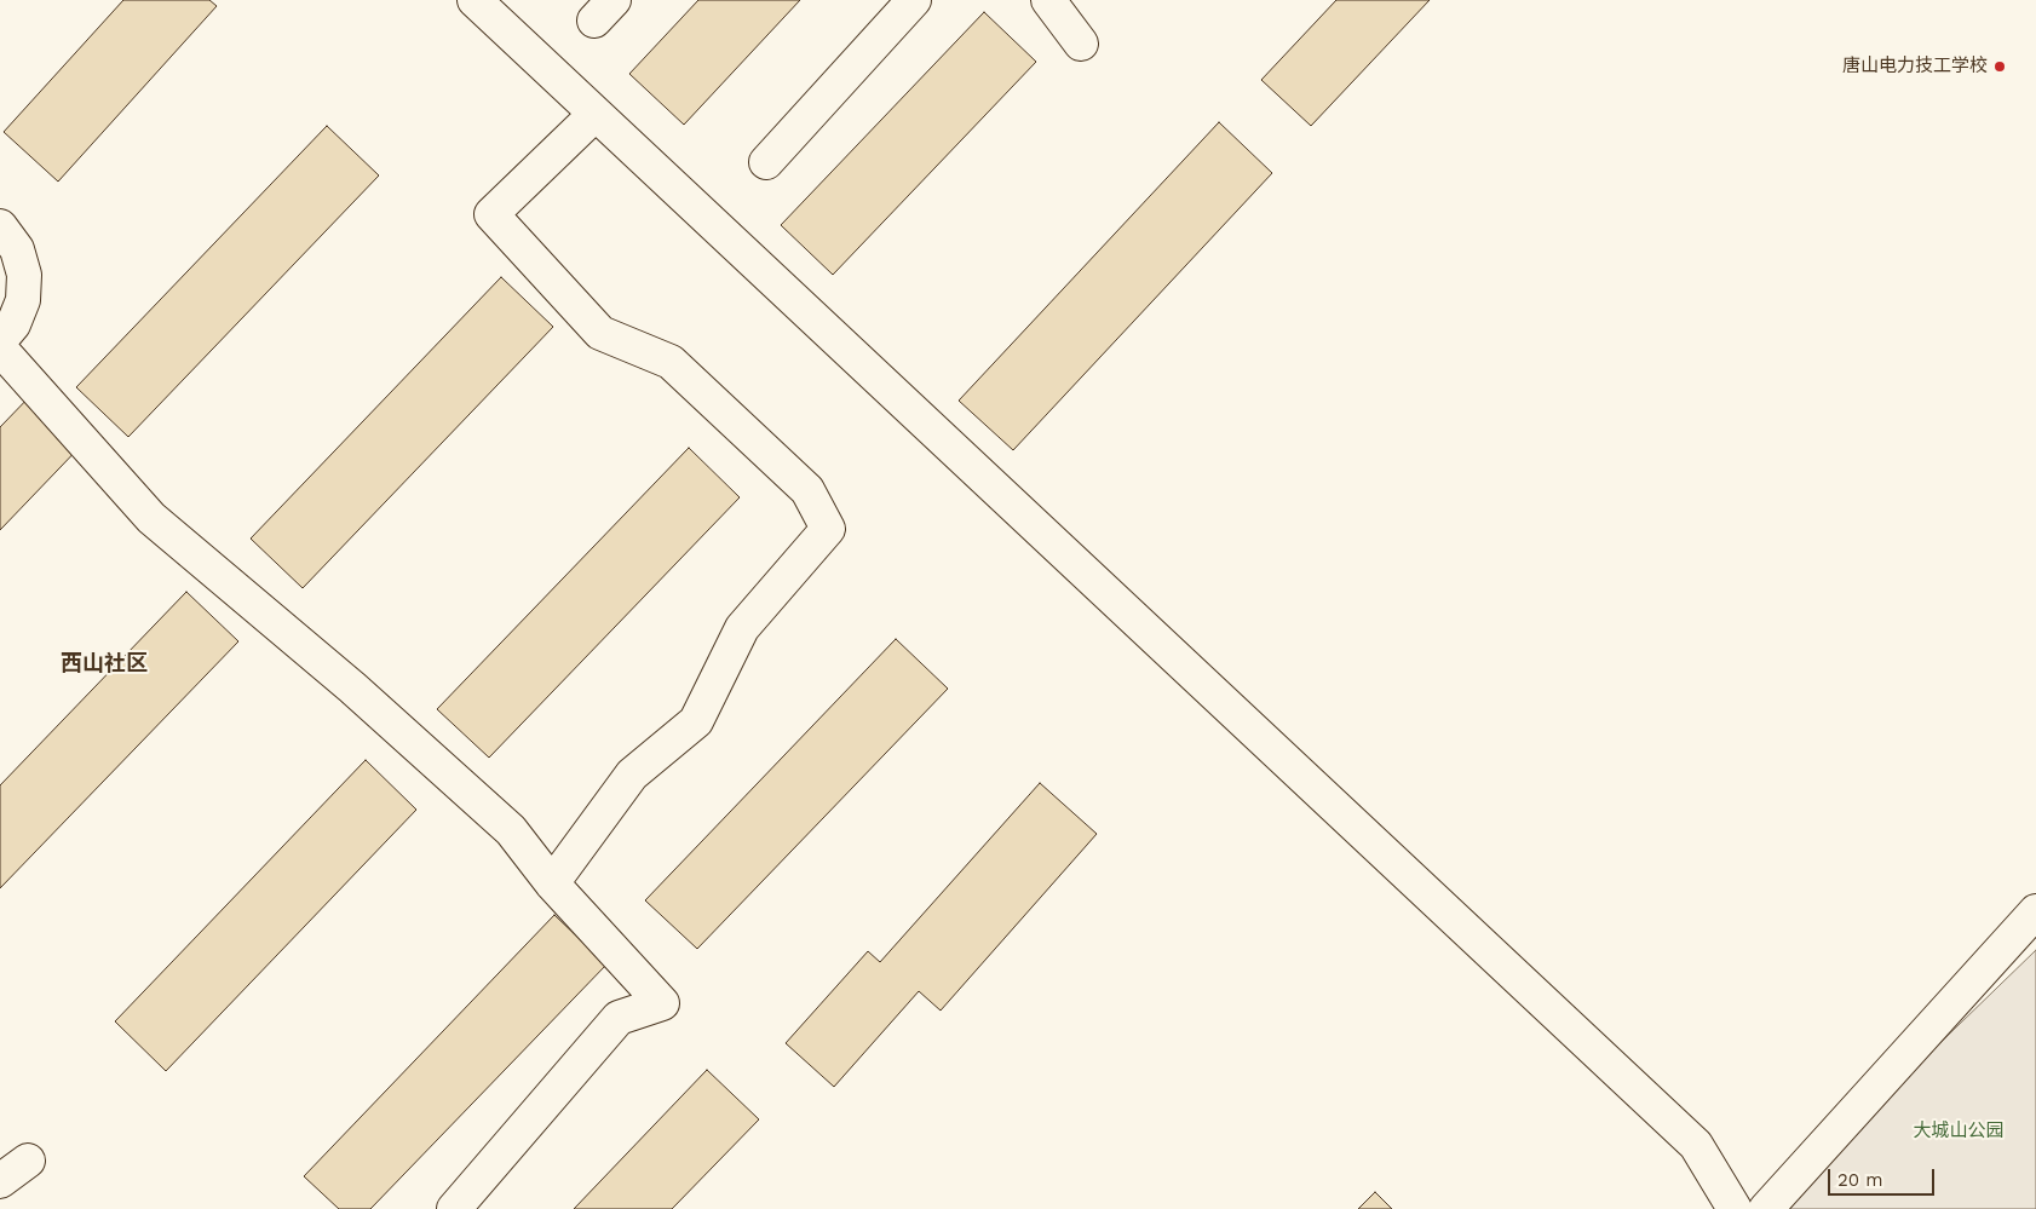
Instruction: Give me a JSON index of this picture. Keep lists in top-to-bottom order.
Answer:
{
  "districts": ["西山社区"],
  "parks": ["大城山公园"],
  "places": ["唐山电力技工学校"],
  "scale_bar": "20 m"
}
